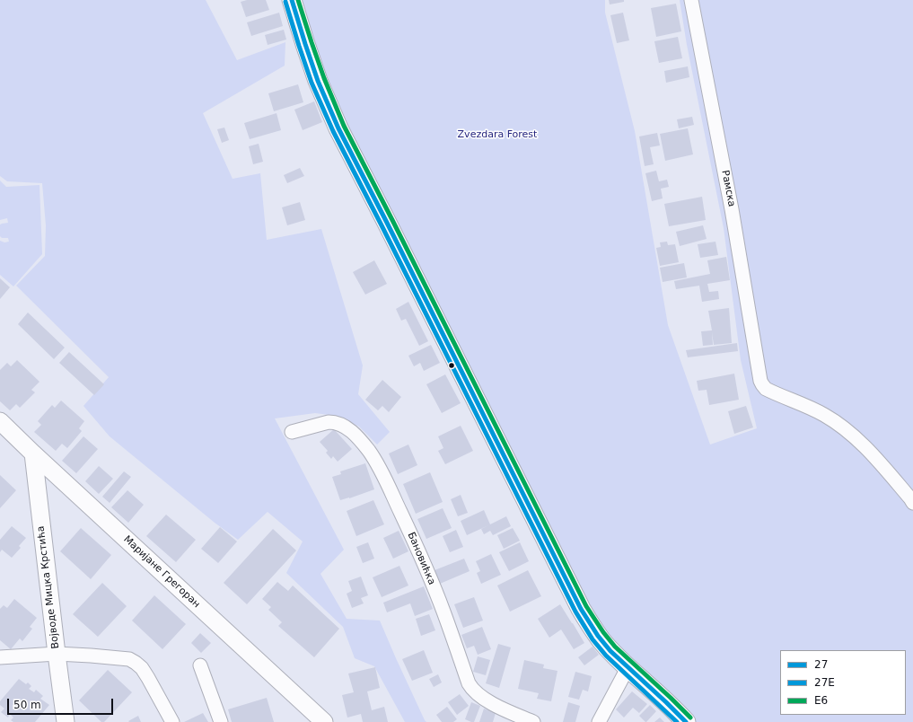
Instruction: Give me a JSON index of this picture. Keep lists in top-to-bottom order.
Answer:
{
  "streets": {
    "street": [
      "Рамска",
      "Бановићка",
      "Маријане Грегоран",
      "Војводе Мицка Крстића"
    ]
  },
  "crossings": [
    ["Маријане Грегоран", "Војводе Мицка Крстића"]
  ],
  "parks": ["Zvezdara Forest"],
  "lines": ["transit line 27", "transit line E6", "transit line 27E"],
  "legend": ["27", "27E", "E6"],
  "scale_bar": "50 m"
}
